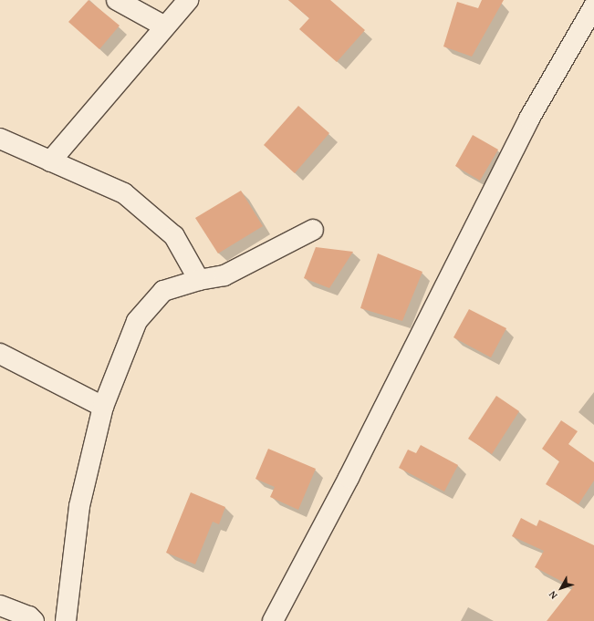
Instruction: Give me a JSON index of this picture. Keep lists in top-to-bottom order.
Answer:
{
  "north": "bottom left"
}
